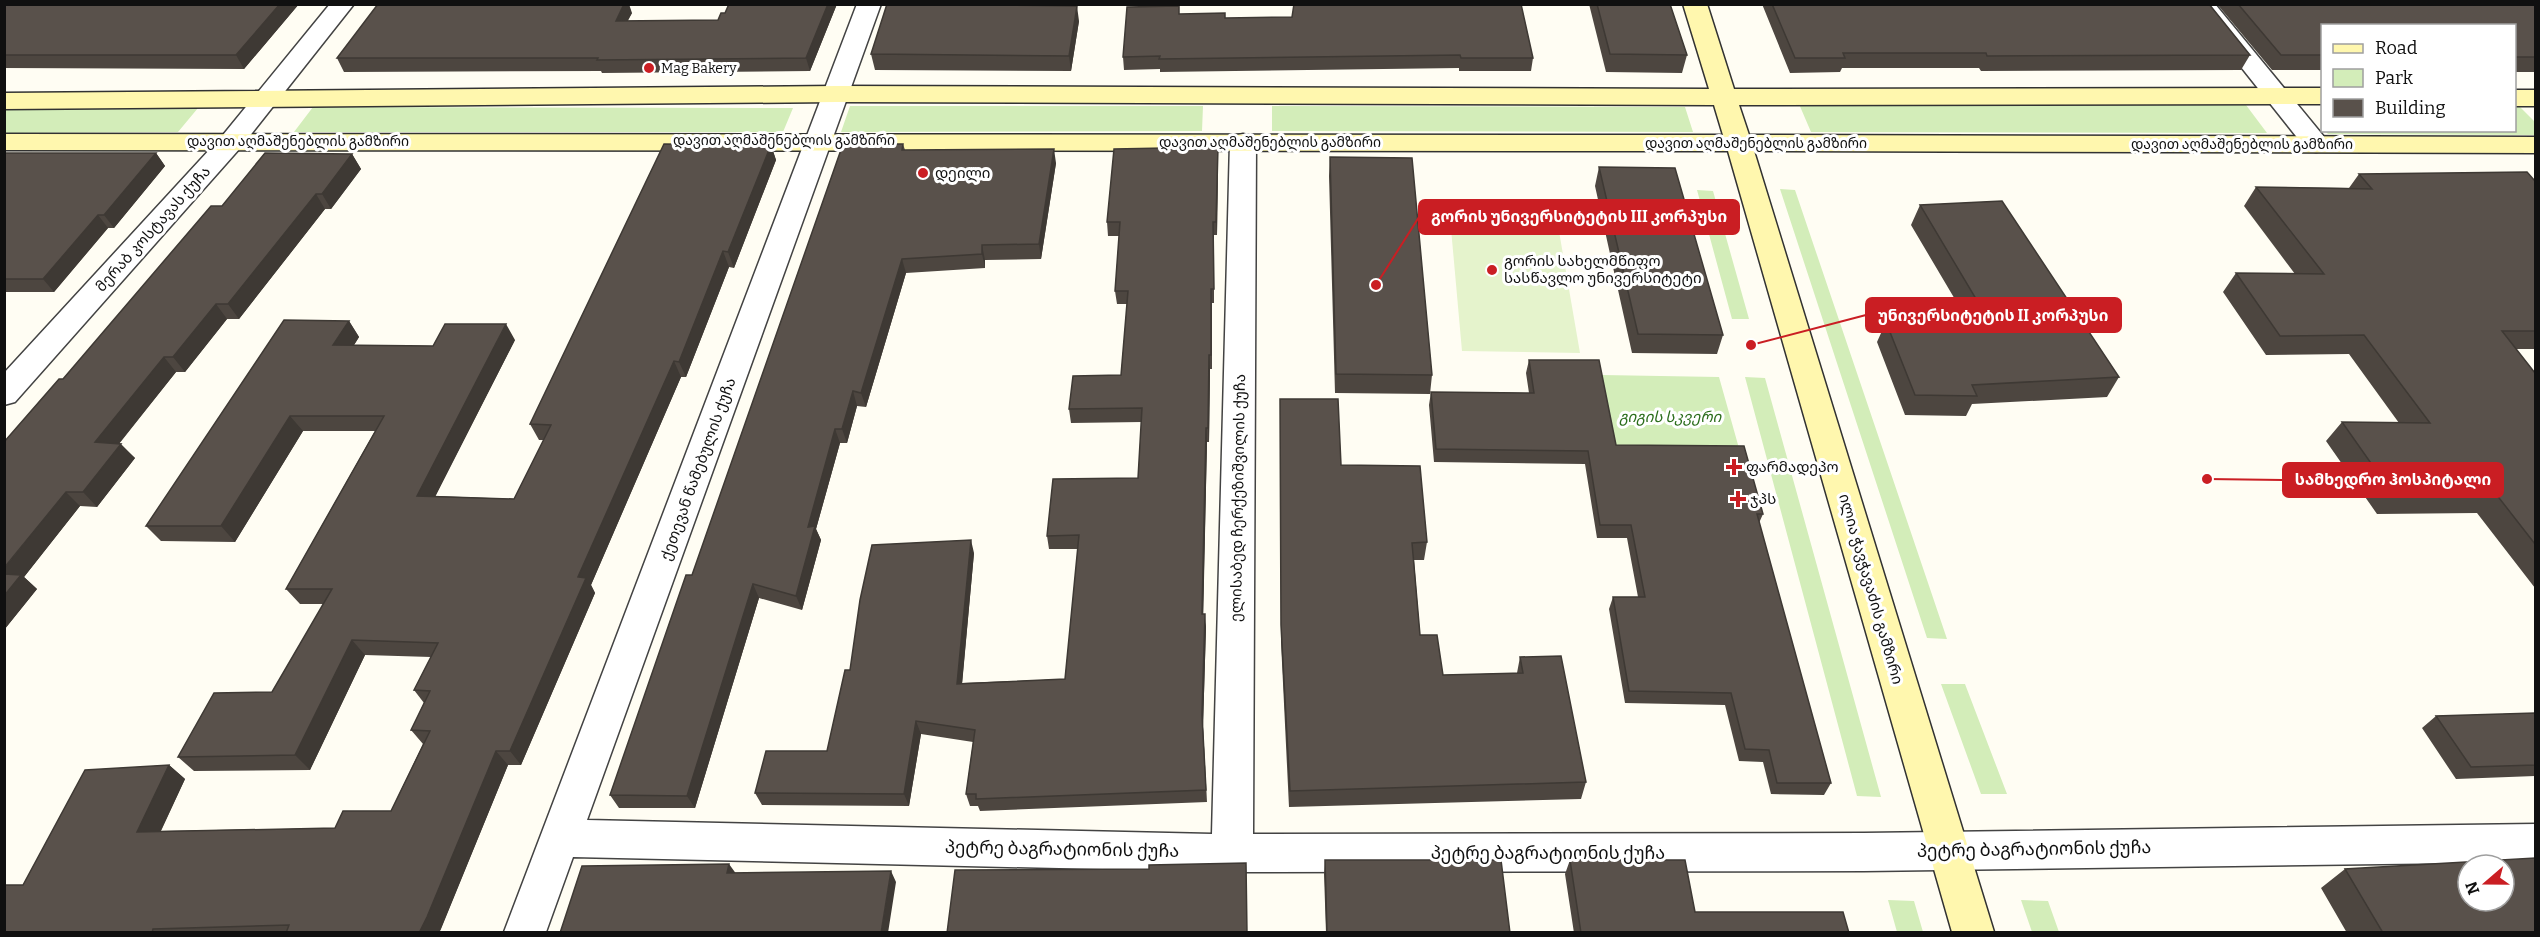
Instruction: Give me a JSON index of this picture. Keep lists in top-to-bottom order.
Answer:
{
  "streets": {
    "street": [
      "დავით აღმაშენებლის გამზირი",
      "მერაბ კოსტავას ქუჩა",
      "ქეთევან წამებულის ქუჩა",
      "ელისაბედ ჩერქეზიშვილის ქუჩა",
      "ილია ჭავჭავაძის გამზირი",
      "პეტრე ბაგრატიონის ქუჩა"
    ]
  },
  "crossings": [
    ["დავით აღმაშენებლის გამზირი", "მერაბ კოსტავას ქუჩა"],
    ["დავით აღმაშენებლის გამზირი", "ქეთევან წამებულის ქუჩა"],
    ["დავით აღმაშენებლის გამზირი", "ელისაბედ ჩერქეზიშვილის ქუჩა"],
    ["დავით აღმაშენებლის გამზირი", "ილია ჭავჭავაძის გამზირი"],
    ["ქეთევან წამებულის ქუჩა", "პეტრე ბაგრატიონის ქუჩა"],
    ["ელისაბედ ჩერქეზიშვილის ქუჩა", "პეტრე ბაგრატიონის ქუჩა"],
    ["ილია ჭავჭავაძის გამზირი", "პეტრე ბაგრატიონის ქუჩა"]
  ],
  "parks": ["გიგის სკვერი"],
  "places": {
    "other": [
      "Mag Bakery",
      "დეილი",
      "გორის სახელმწიფო სასწავლო უნივერსიტეტი",
      "გორის უნივერსიტეტის III კორპუსი",
      "უნივერსიტეტის II კორპუსი",
      "სამხედრო ჰოსპიტალი"
    ],
    "health": ["ფარმადეპო", "ჯპს"]
  },
  "legend": ["Road", "Park", "Building"],
  "north": "left"
}
